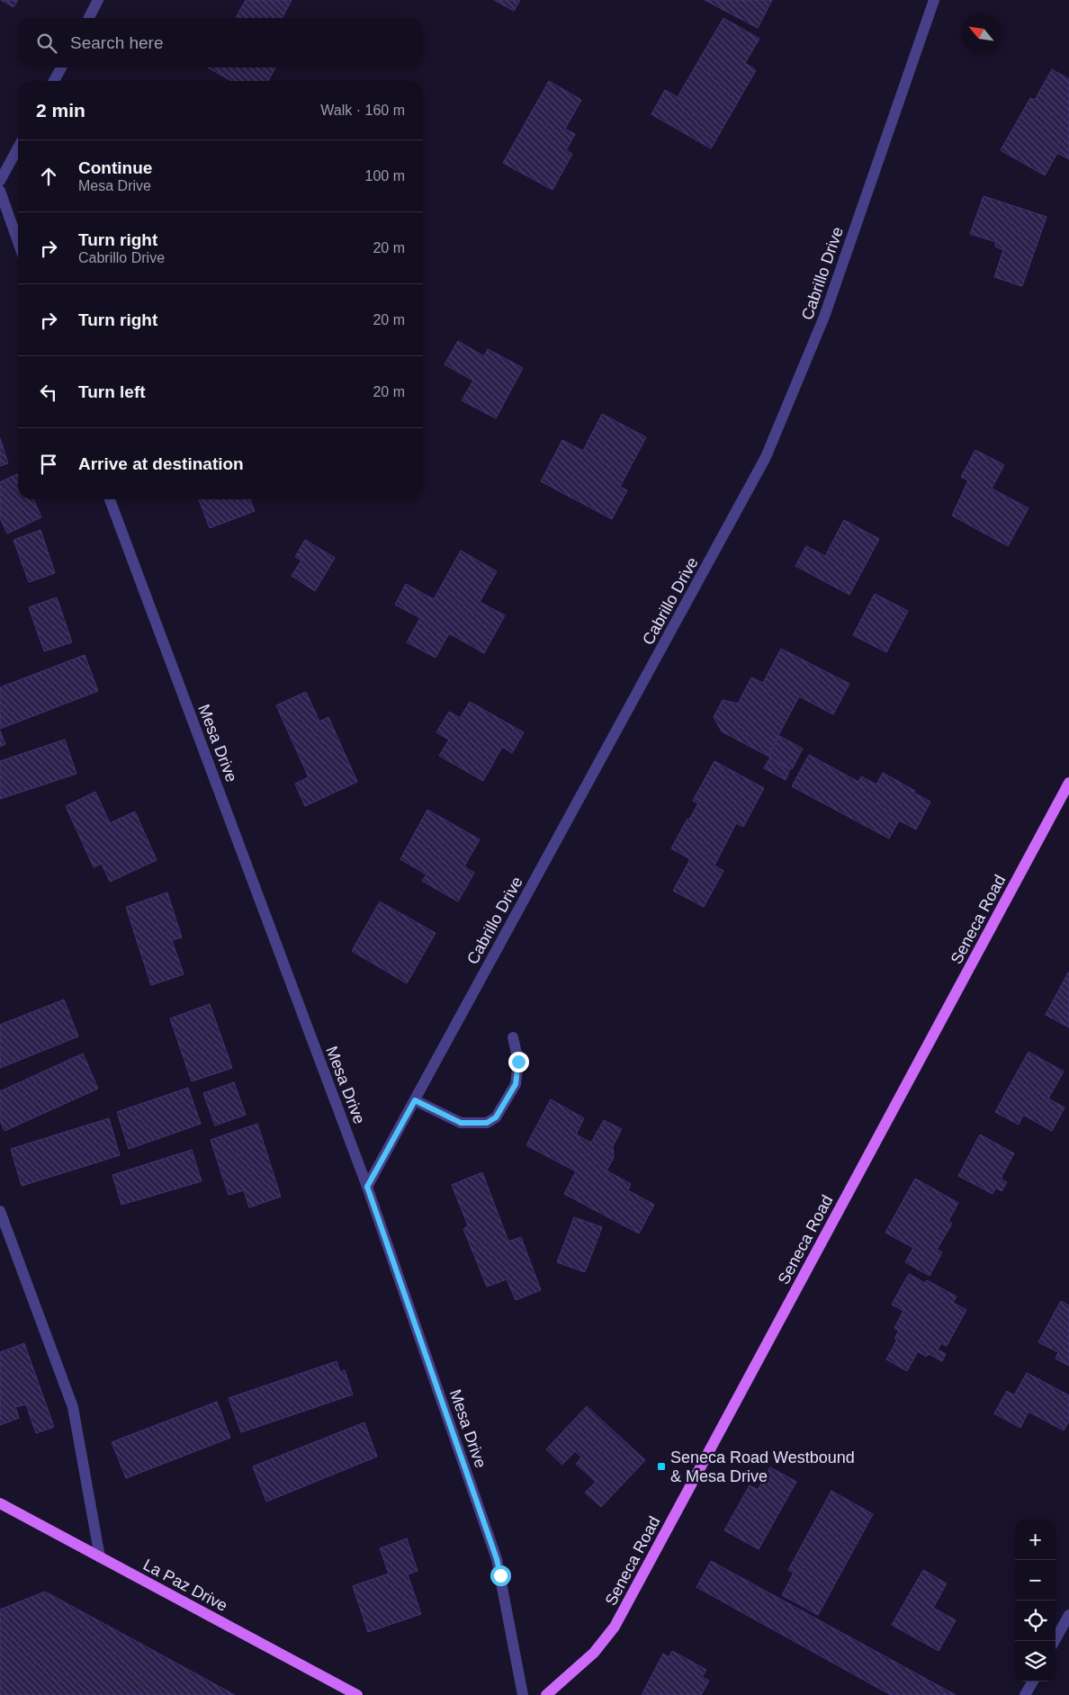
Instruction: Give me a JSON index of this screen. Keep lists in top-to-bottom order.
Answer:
{
  "streets": {
    "main road": ["Seneca Road", "La Paz Drive"],
    "street": ["Cabrillo Drive", "Mesa Drive"]
  },
  "crossings": [
    ["Cabrillo Drive", "Mesa Drive"]
  ],
  "places": {
    "transit": ["Seneca Road Westbound & Mesa Drive"]
  },
  "north": "top left",
  "page": {
    "search": "Search here",
    "heading": ["2 min", "Walk · 160 m"],
    "list": [
      ["Continue", "Mesa Drive", "100 m"],
      ["Turn right", "Cabrillo Drive", "20 m"],
      ["Turn right", "20 m"],
      ["Turn left", "20 m"],
      "Arrive at destination"
    ],
    "map_buttons": ["+", "−"]
  }
}
